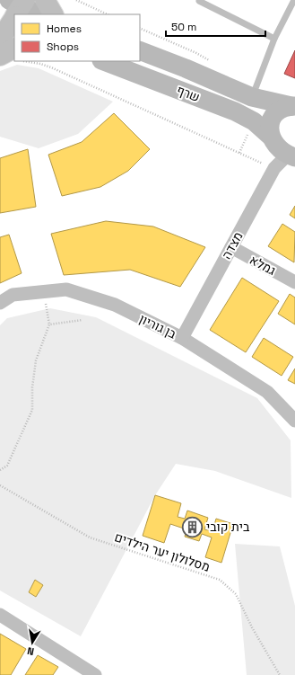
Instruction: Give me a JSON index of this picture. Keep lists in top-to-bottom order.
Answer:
{
  "streets": {
    "street": [
      "שרף",
      "מצדה",
      "גמלא",
      "בן גוריון"
    ],
    "path": ["מסלולון יער הילדים"]
  },
  "crossings": [
    ["שרף", "מצדה"],
    ["מצדה", "גמלא"],
    ["מצדה", "בן גוריון"]
  ],
  "places": {
    "building": ["בית קובי"]
  },
  "legend": ["Homes", "Shops"],
  "scale_bar": "50 m",
  "north": "bottom"
}
